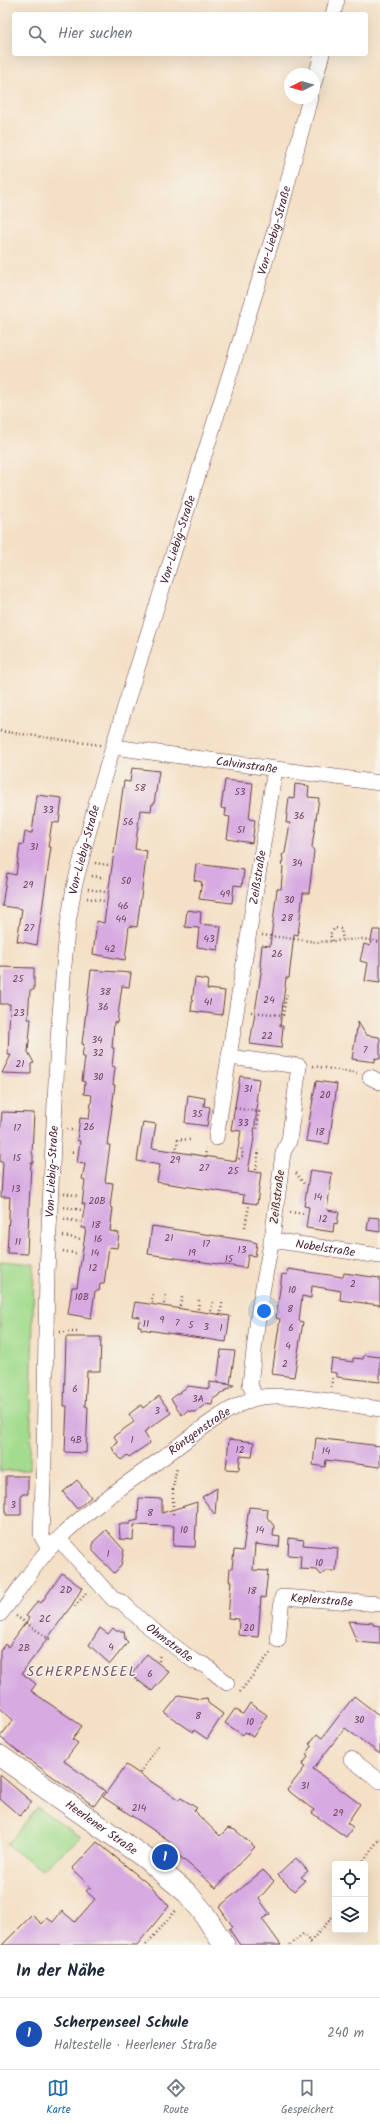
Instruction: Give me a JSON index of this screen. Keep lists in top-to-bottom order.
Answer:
{
  "streets": {
    "main road": ["Heerlener Straße"],
    "street": [
      "Von-Liebig-Straße",
      "Calvinstraße",
      "Zeißstraße",
      "Nobelstraße",
      "Röntgenstraße",
      "Keplerstraße",
      "Ohmstraße"
    ]
  },
  "crossings": [
    ["Von-Liebig-Straße", "Calvinstraße"],
    ["Von-Liebig-Straße", "Röntgenstraße"],
    ["Von-Liebig-Straße", "Ohmstraße"],
    ["Calvinstraße", "Zeißstraße"],
    ["Zeißstraße", "Nobelstraße"],
    ["Zeißstraße", "Röntgenstraße"],
    ["Röntgenstraße", "Ohmstraße"]
  ],
  "districts": ["SCHERPENSEEL"],
  "house_numbers": [
    "58",
    "53",
    "33",
    "36",
    "56",
    "51",
    "31",
    "34",
    "50",
    "29",
    "49",
    "30",
    "46",
    "28",
    "44",
    "27",
    "43",
    "42",
    "26",
    "25",
    "38",
    "24",
    "41",
    "36",
    "23",
    "22",
    "34",
    "7",
    "32",
    "21",
    "30",
    "31",
    "20",
    "35",
    "33",
    "26",
    "17",
    "18",
    "15",
    "29",
    "27",
    "25",
    "13",
    "14",
    "20B",
    "12",
    "18",
    "21",
    "16",
    "11",
    "17",
    "13",
    "14",
    "19",
    "15",
    "12",
    "2",
    "10",
    "10B",
    "8",
    "9",
    "7",
    "11",
    "5",
    "3",
    "1",
    "6",
    "4",
    "2",
    "6",
    "3A",
    "3",
    "4B",
    "1",
    "12",
    "14",
    "3",
    "8",
    "10",
    "14",
    "1",
    "10",
    "2D",
    "18",
    "2C",
    "20",
    "4",
    "2B",
    "6",
    "8",
    "30",
    "10",
    "31",
    "214",
    "29"
  ],
  "north": "left",
  "page": {
    "search": "Hier suchen",
    "pins": "1",
    "heading": "In der Nähe",
    "list": [
      {
        "mark": "1",
        "name": "Scherpenseel Schule",
        "note": "Haltestelle · Heerlener Straße",
        "value": "240 m"
      }
    ],
    "nav": ["Karte", "Route", "Gespeichert"]
  }
}
